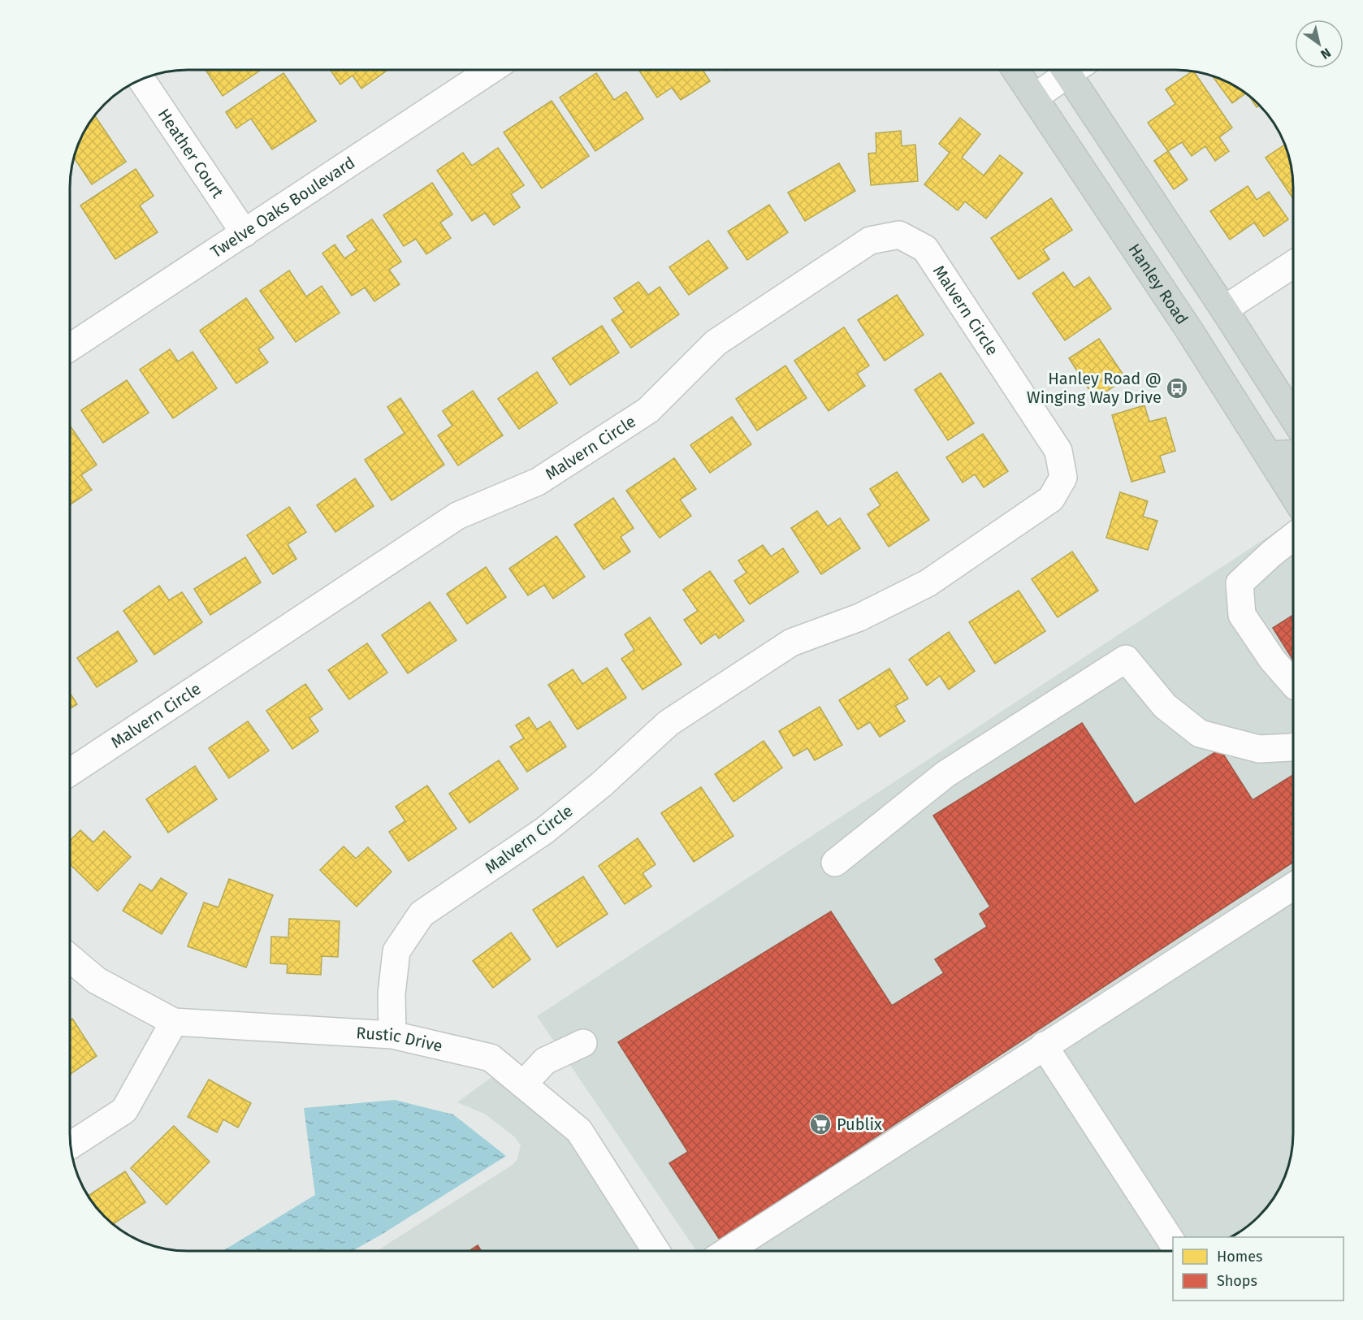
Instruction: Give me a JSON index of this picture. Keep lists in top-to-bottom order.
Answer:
{
  "streets": {
    "main road": ["Hanley Road"],
    "street": [
      "Heather Court",
      "Twelve Oaks Boulevard",
      "Malvern Circle",
      "Rustic Drive"
    ]
  },
  "crossings": [
    ["Heather Court", "Twelve Oaks Boulevard"],
    ["Malvern Circle", "Rustic Drive"]
  ],
  "places": {
    "bus stop": ["Hanley Road @ Winging Way Drive"],
    "supermarket": ["Publix"]
  },
  "legend": ["Homes", "Shops"],
  "north": "bottom right"
}
